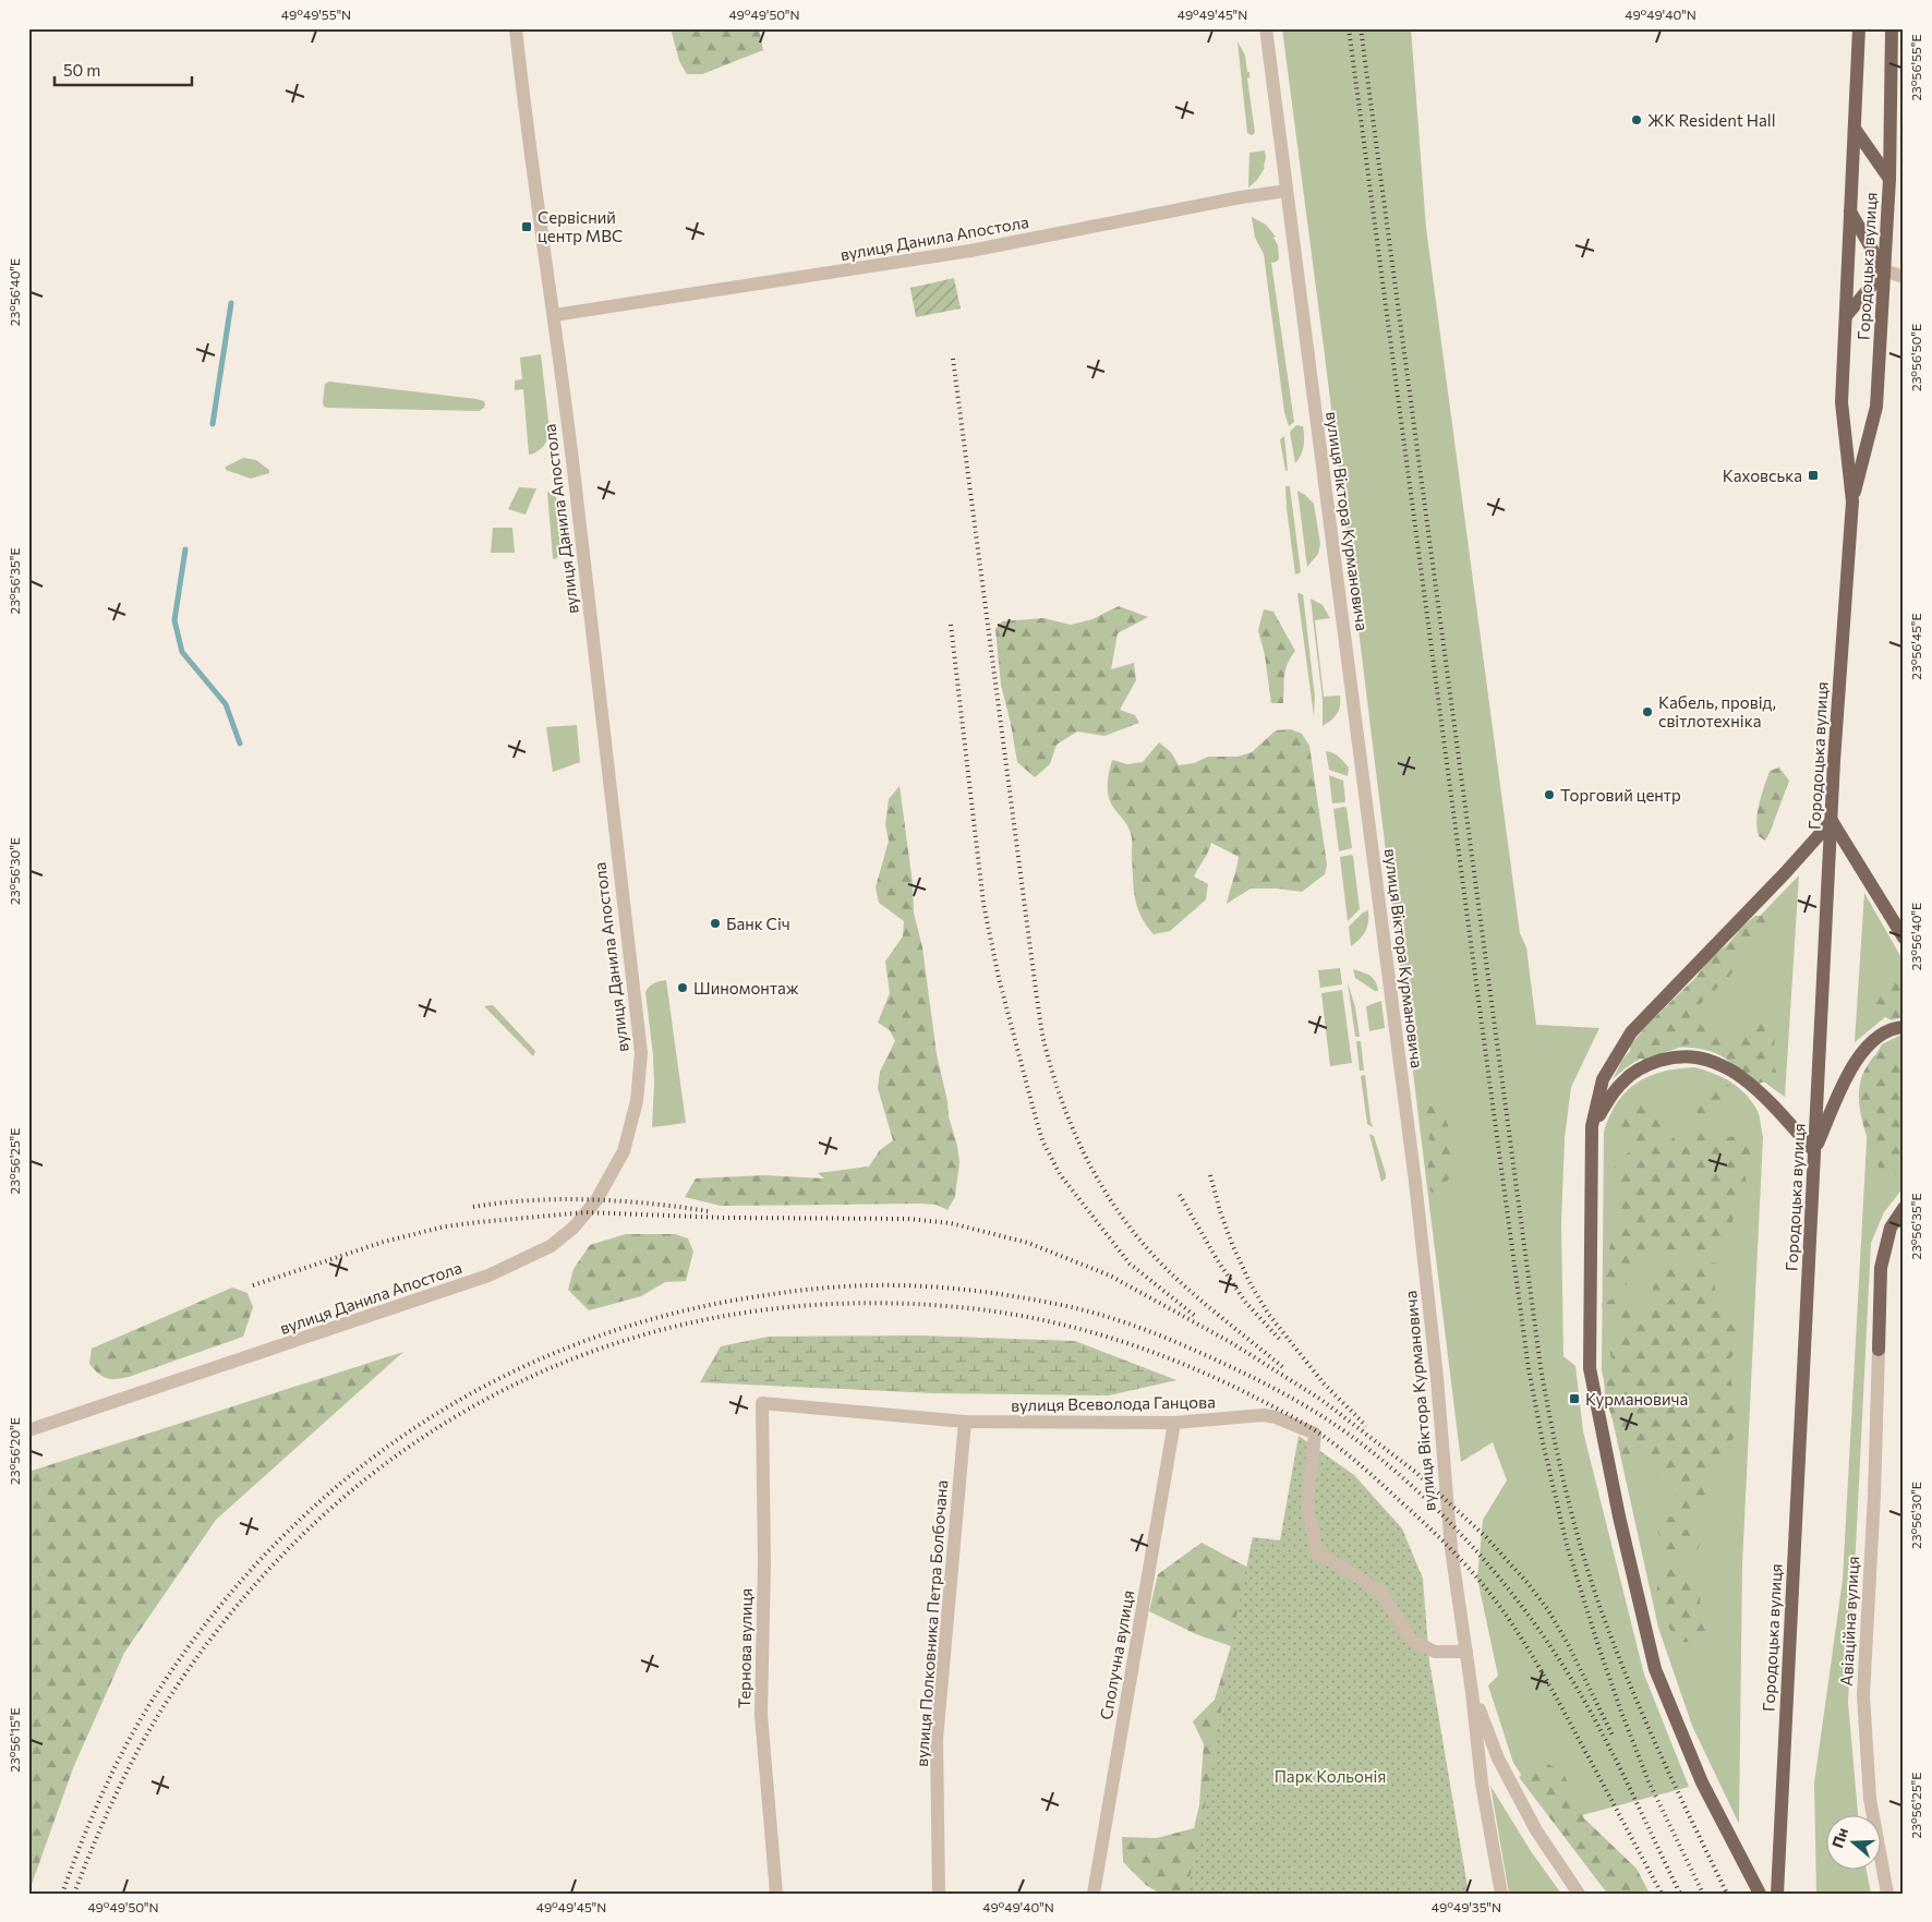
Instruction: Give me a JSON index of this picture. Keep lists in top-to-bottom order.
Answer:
{
  "streets": {
    "main road": ["Городоцька вулиця"],
    "street": [
      "вулиця Данила Апостола",
      "вулиця Віктора Курмановича",
      "вулиця Всеволода Ганцова",
      "Авіаційна вулиця",
      "вулиця Полковника Петра Болбочана",
      "Тернова вулиця",
      "Сполучна вулиця"
    ]
  },
  "crossings": [
    ["вулиця Данила Апостола", "вулиця Віктора Курмановича"],
    ["вулиця Віктора Курмановича", "вулиця Всеволода Ганцова"],
    ["вулиця Всеволода Ганцова", "вулиця Полковника Петра Болбочана"],
    ["вулиця Всеволода Ганцова", "Тернова вулиця"],
    ["вулиця Всеволода Ганцова", "Сполучна вулиця"]
  ],
  "parks": ["Парк Кольонія"],
  "places": {
    "other": [
      "ЖК Resident Hall",
      "Кабель, провід, світлотехніка",
      "Торговий центр",
      "Банк Січ",
      "Шиномонтаж"
    ],
    "transit": ["Сервісний центр МВС", "Каховська", "Курмановича"]
  },
  "scale_bar": "50 m",
  "north": "left",
  "coordinates": [
    "49°49'55\"N",
    "49°49'50\"N",
    "49°49'45\"N",
    "49°49'40\"N",
    "23°56'55\"E",
    "23°56'40\"E",
    "23°56'50\"E",
    "23°56'35\"E",
    "23°56'45\"E",
    "23°56'30\"E",
    "23°56'25\"E",
    "23°56'20\"E",
    "23°56'15\"E",
    "49°49'35\"N"
  ]
}
